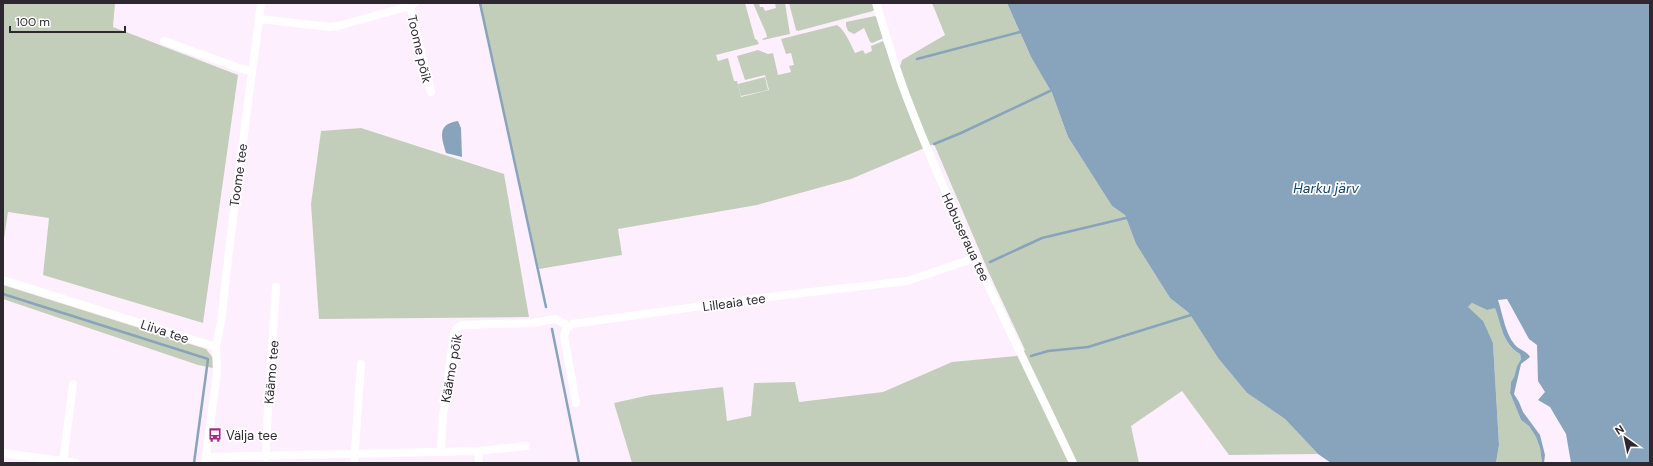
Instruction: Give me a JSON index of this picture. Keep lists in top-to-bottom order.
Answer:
{
  "streets": {
    "street": [
      "Toome põik",
      "Toome tee",
      "Hobuseraua tee",
      "Lilleaia tee",
      "Liiva tee",
      "Käämo põik",
      "Käämo tee"
    ]
  },
  "crossings": [
    ["Toome põik", "Toome tee"],
    ["Toome tee", "Liiva tee"],
    ["Hobuseraua tee", "Lilleaia tee"],
    ["Lilleaia tee", "Käämo põik"]
  ],
  "water": ["Harku järv"],
  "places": {
    "bus stop": ["Välja tee"]
  },
  "scale_bar": "100 m",
  "north": "top left"
}
